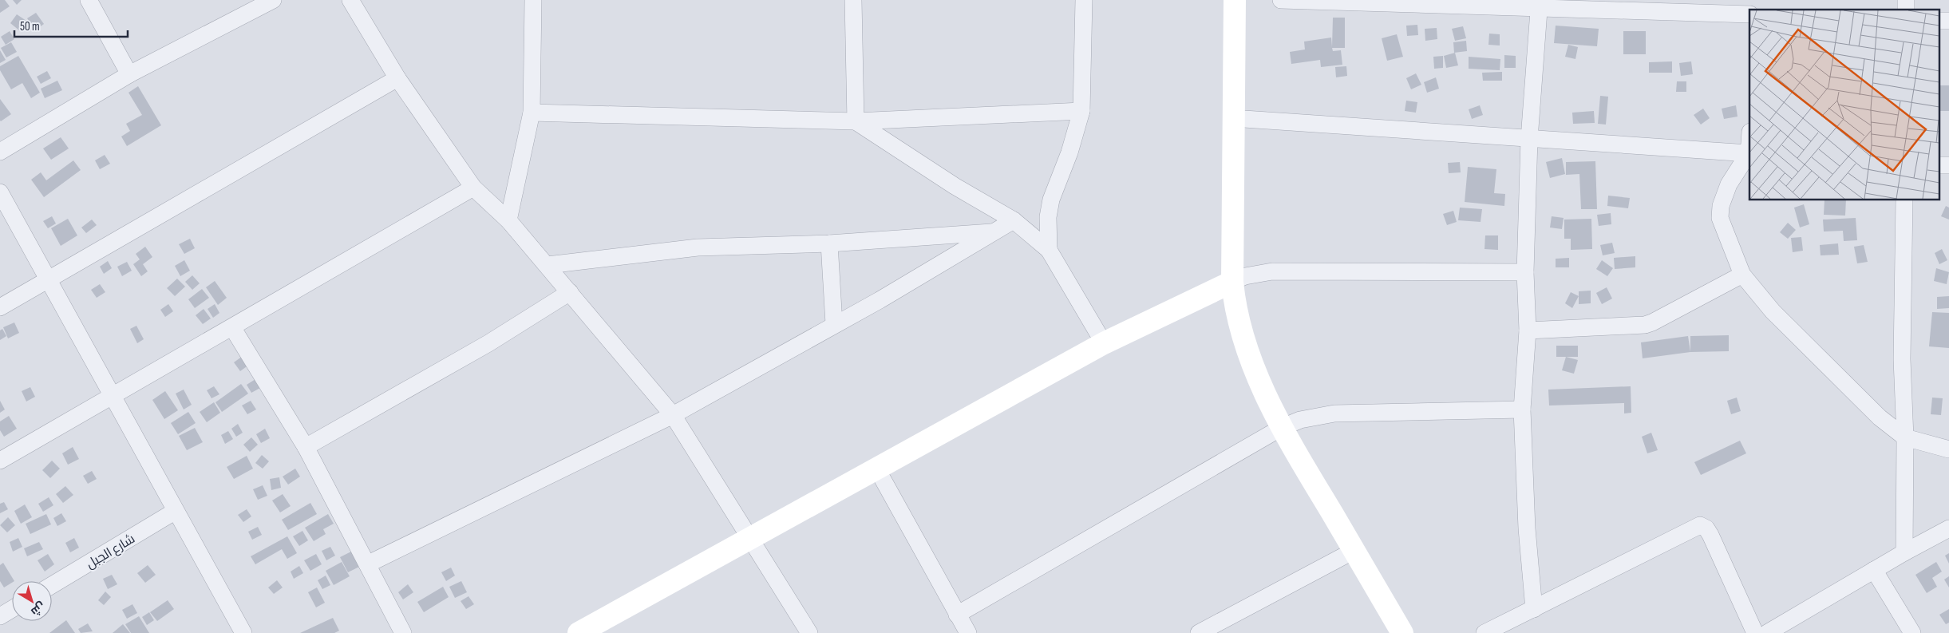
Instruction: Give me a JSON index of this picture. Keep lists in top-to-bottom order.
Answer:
{
  "streets": {
    "street": ["شارع الجبل"]
  },
  "scale_bar": "50 m",
  "north": "bottom right"
}
